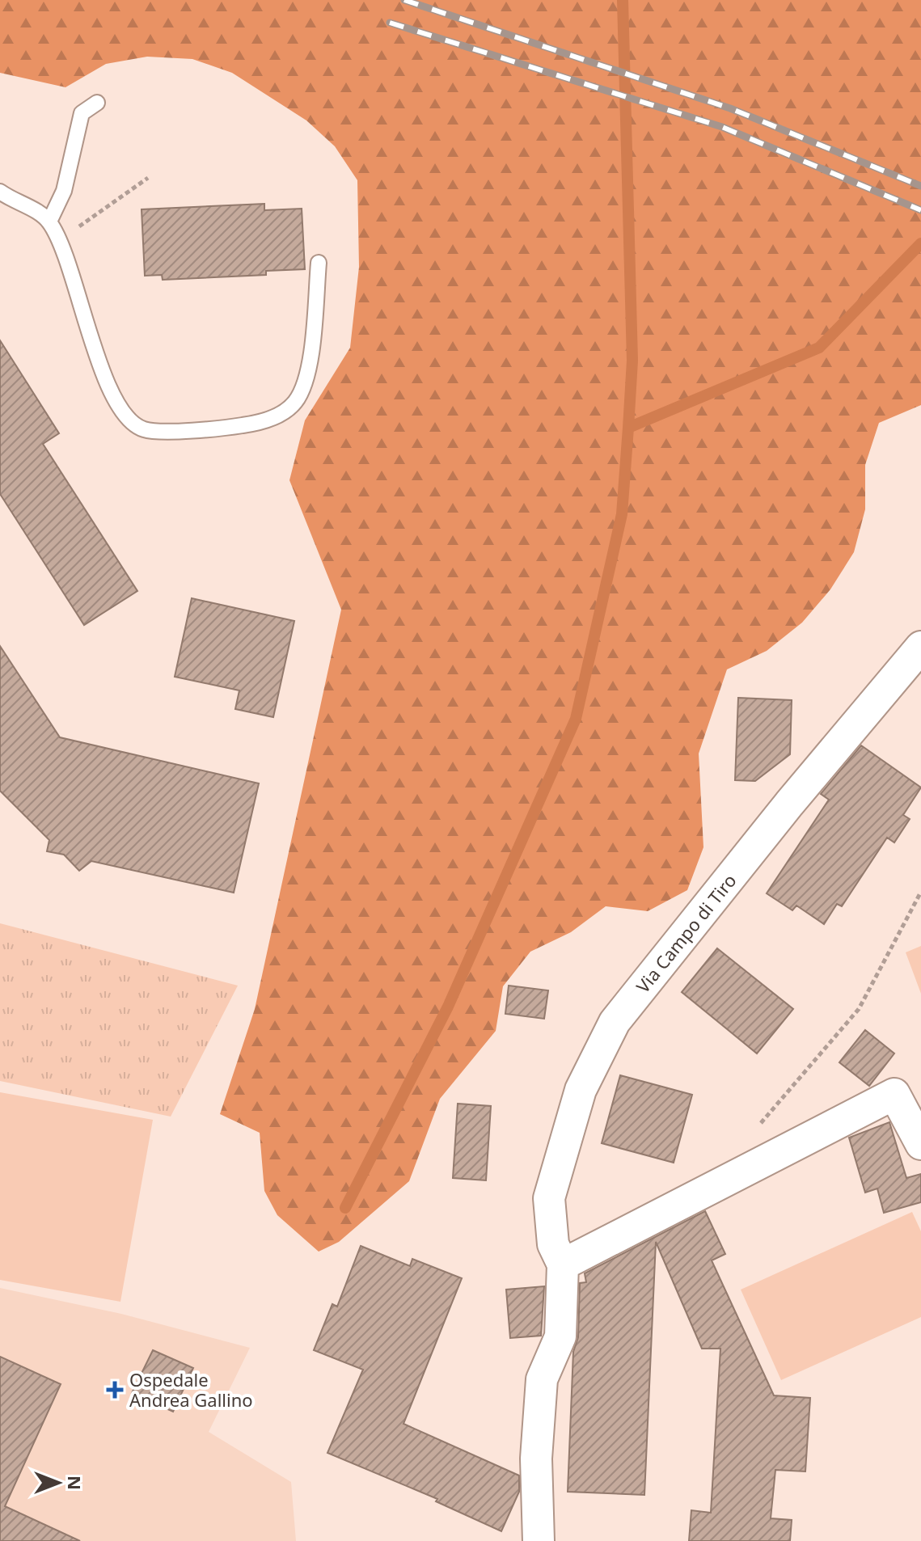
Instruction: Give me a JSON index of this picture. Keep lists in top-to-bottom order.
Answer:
{
  "streets": {
    "street": ["Via Campo di Tiro"]
  },
  "places": {
    "health": ["Ospedale Andrea Gallino"]
  },
  "north": "right"
}
